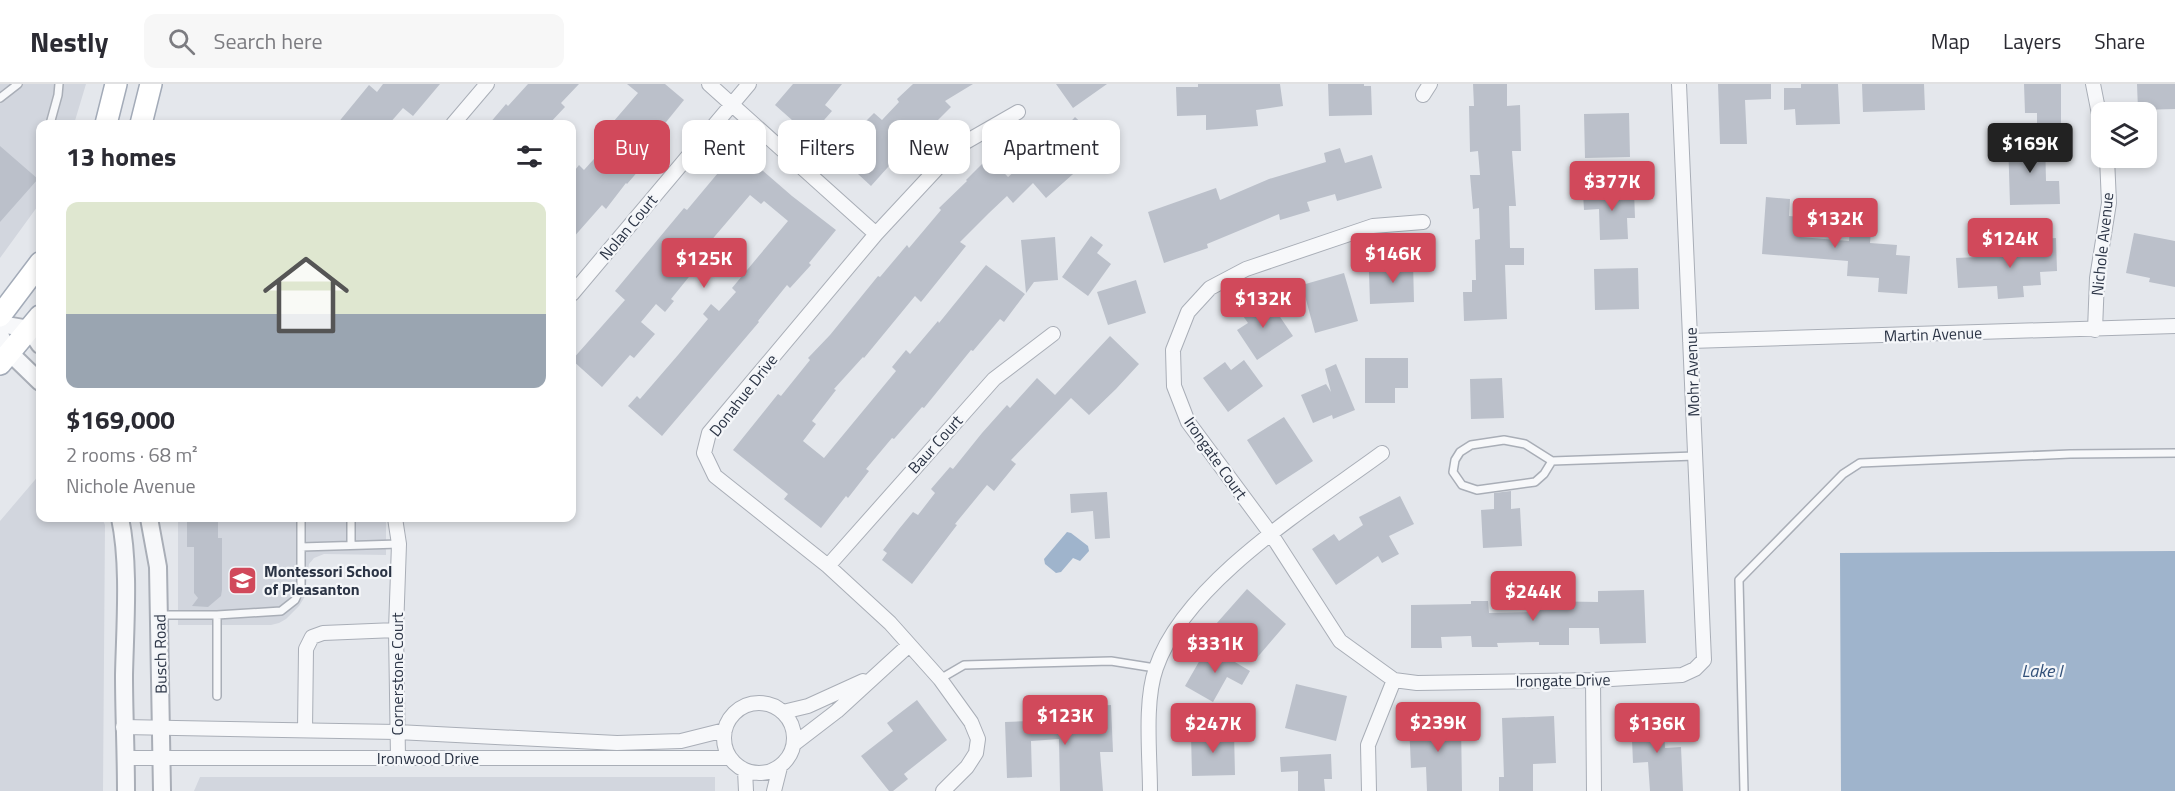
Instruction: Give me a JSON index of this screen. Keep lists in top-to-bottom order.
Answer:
{
  "streets": {
    "street": [
      "Nolan Court",
      "Nichole Avenue",
      "Martin Avenue",
      "Mohr Avenue",
      "Donahue Drive",
      "Baur Court",
      "Irongate Court",
      "Busch Road",
      "Cornerstone Court",
      "Irongate Drive",
      "Ironwood Drive"
    ]
  },
  "crossings": [
    ["Nichole Avenue", "Martin Avenue"],
    ["Martin Avenue", "Mohr Avenue"],
    ["Mohr Avenue", "Irongate Drive"],
    ["Donahue Drive", "Baur Court"],
    ["Busch Road", "Ironwood Drive"],
    ["Cornerstone Court", "Ironwood Drive"]
  ],
  "water": ["Lake I"],
  "places": {
    "school or university": ["Montessori School of Pleasanton"]
  },
  "page": {
    "header": "Nestly",
    "search": "Search here",
    "nav": ["Map", "Layers", "Share"],
    "chip": [
      "Buy",
      "Rent",
      "Filters",
      "New",
      "Apartment"
    ],
    "heading": "13 homes",
    "price": [
      "$169K",
      "$377K",
      "$132K",
      "$124K",
      "$146K",
      "$125K",
      "$132K",
      "$244K",
      "$331K",
      "$123K",
      "$239K",
      "$247K",
      "$136K"
    ],
    "list": [
      {
        "name": "$169,000",
        "note": "2 rooms · 68 m² · Nichole Avenue"
      }
    ]
  }
}
